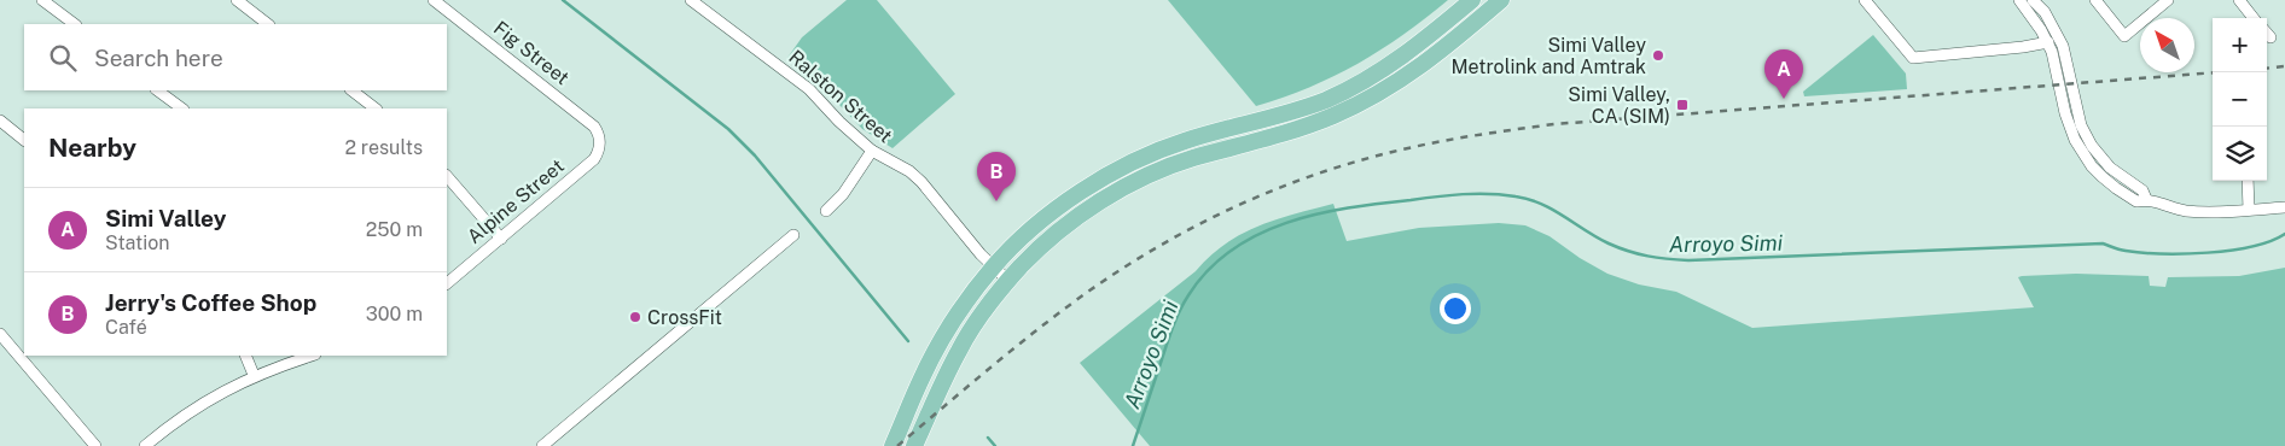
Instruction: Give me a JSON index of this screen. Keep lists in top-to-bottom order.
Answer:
{
  "streets": {
    "street": ["Fig Street", "Ralston Street", "Alpine Street"]
  },
  "crossings": [
    ["Fig Street", "Alpine Street"]
  ],
  "water": ["Arroyo Simi"],
  "places": {
    "other": ["Simi Valley Metrolink and Amtrak", "CrossFit"],
    "transit": ["Simi Valley, CA (SIM)"]
  },
  "north": "top left",
  "page": {
    "map_buttons": ["+", "−"],
    "search": "Search here",
    "pins": ["A", "B"],
    "heading": ["Nearby", "2 results"],
    "list": [
      {
        "mark": "A",
        "name": "Simi Valley",
        "note": "Station",
        "value": "250 m"
      },
      {
        "mark": "B",
        "name": "Jerry's Coffee Shop",
        "note": "Café",
        "value": "300 m"
      }
    ]
  }
}
